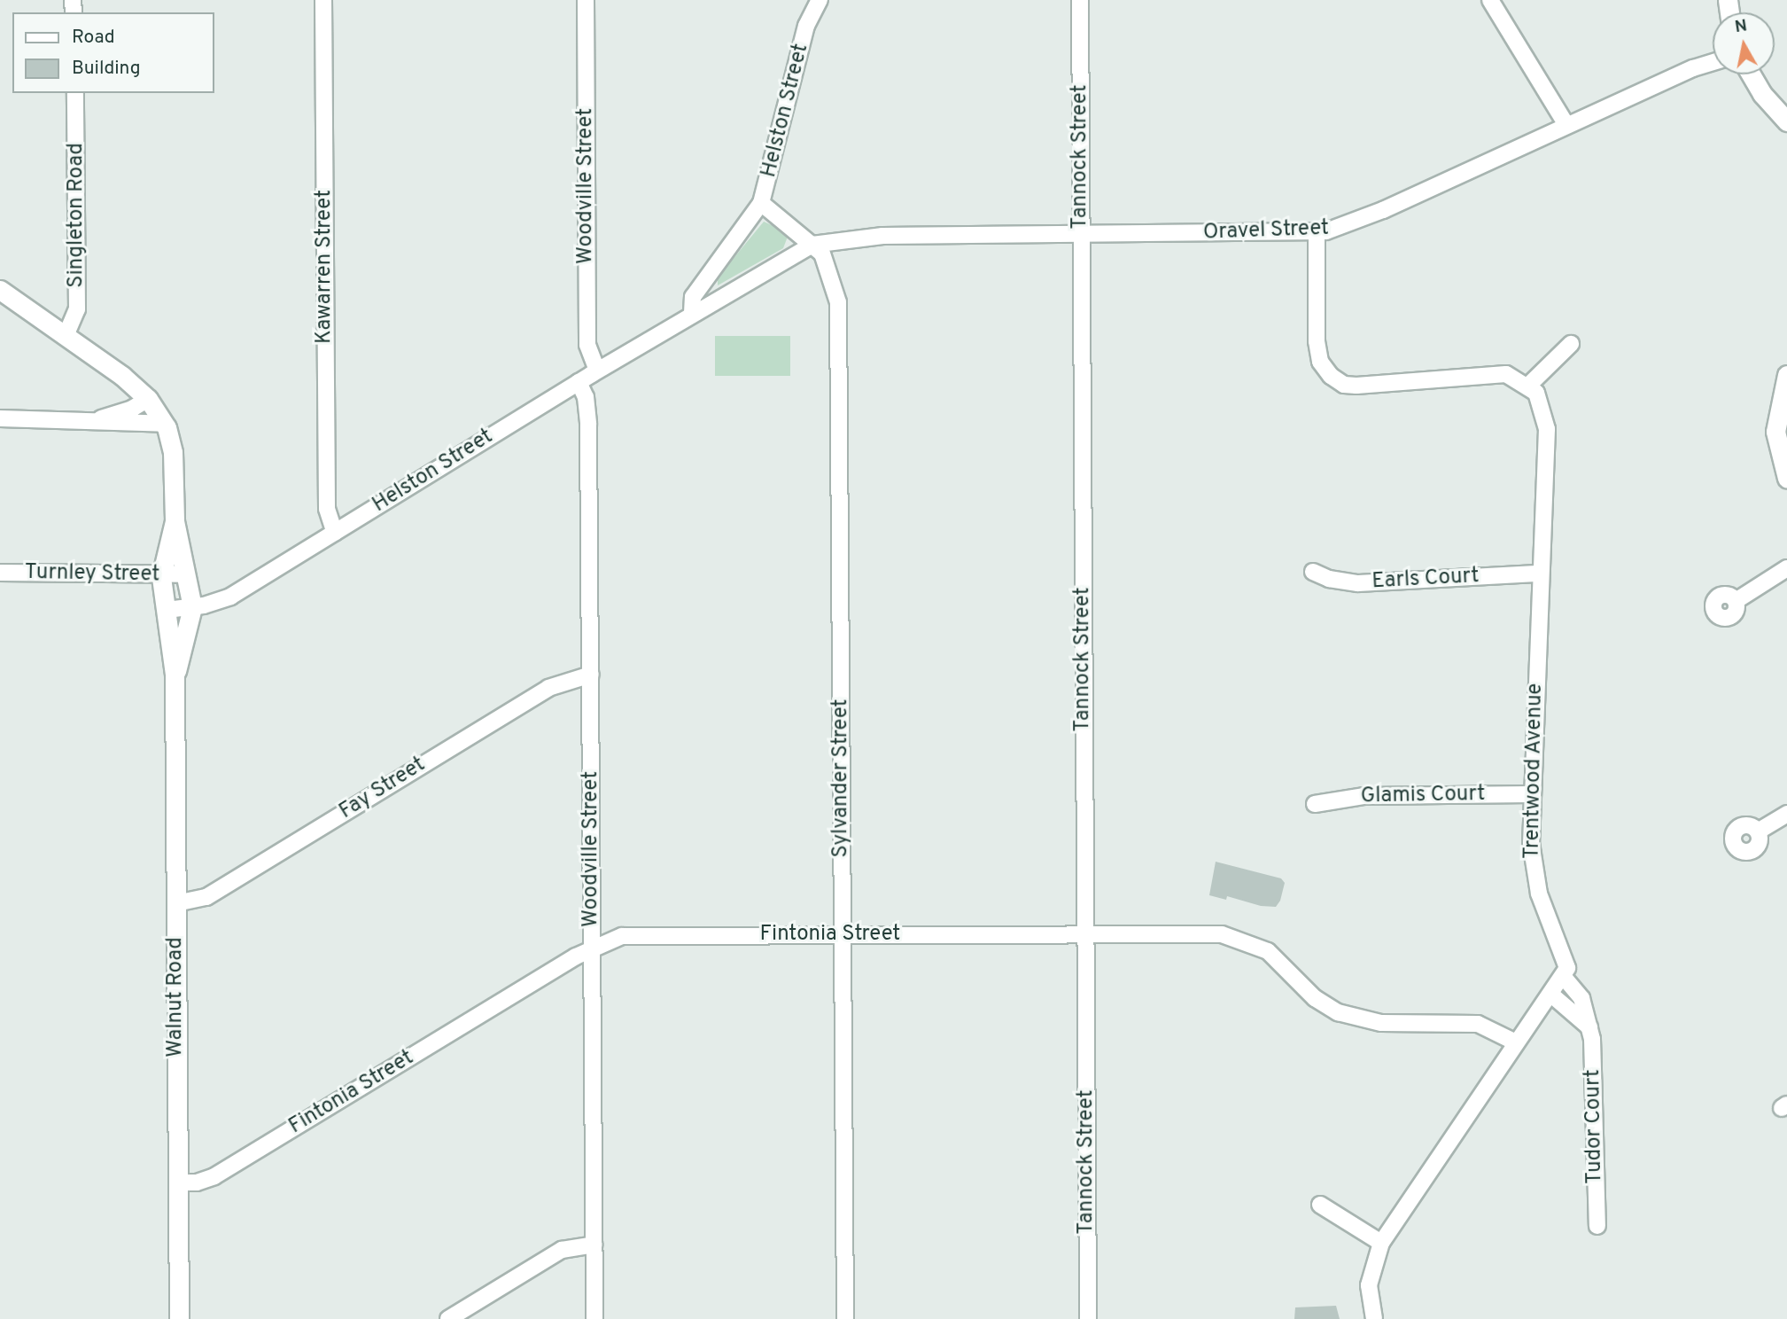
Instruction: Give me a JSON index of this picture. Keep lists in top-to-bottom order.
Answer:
{
  "streets": {
    "street": [
      "Helston Street",
      "Tannock Street",
      "Woodville Street",
      "Singleton Road",
      "Oravel Street",
      "Kawarren Street",
      "Turnley Street",
      "Earls Court",
      "Trentwood Avenue",
      "Sylvander Street",
      "Fay Street",
      "Glamis Court",
      "Fintonia Street",
      "Walnut Road",
      "Tudor Court"
    ]
  },
  "crossings": [
    ["Helston Street", "Woodville Street"],
    ["Helston Street", "Oravel Street"],
    ["Helston Street", "Kawarren Street"],
    ["Helston Street", "Sylvander Street"],
    ["Helston Street", "Walnut Road"],
    ["Tannock Street", "Oravel Street"],
    ["Tannock Street", "Fintonia Street"],
    ["Woodville Street", "Fay Street"],
    ["Woodville Street", "Fintonia Street"],
    ["Singleton Road", "Walnut Road"],
    ["Turnley Street", "Walnut Road"],
    ["Earls Court", "Trentwood Avenue"],
    ["Trentwood Avenue", "Glamis Court"],
    ["Trentwood Avenue", "Tudor Court"],
    ["Sylvander Street", "Fintonia Street"],
    ["Fay Street", "Walnut Road"],
    ["Fintonia Street", "Walnut Road"]
  ],
  "legend": ["Road", "Building"],
  "north": "top"
}
